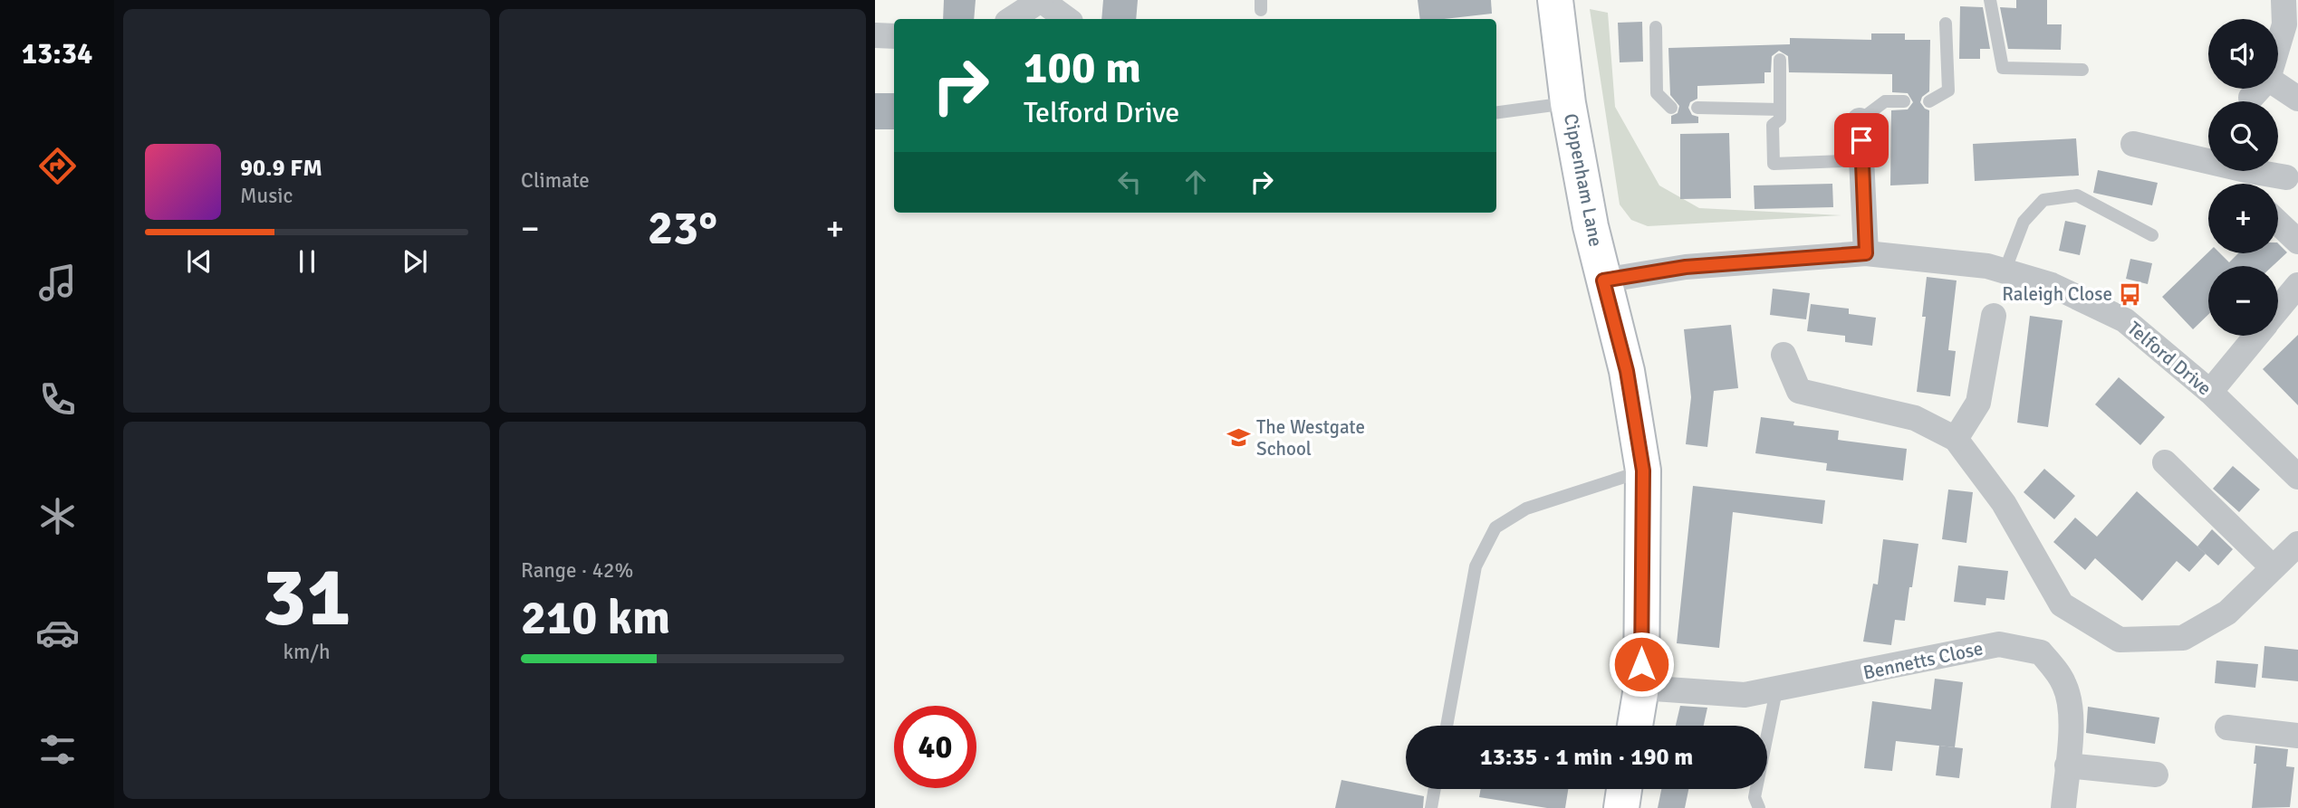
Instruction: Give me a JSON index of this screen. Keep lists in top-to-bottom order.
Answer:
{
  "streets": {
    "street": ["Cippenham Lane", "Telford Drive", "Bennetts Close"]
  },
  "crossings": [
    ["Cippenham Lane", "Telford Drive"],
    ["Cippenham Lane", "Bennetts Close"]
  ],
  "places": {
    "bus stop": ["Raleigh Close"],
    "school or university": ["The Westgate School"]
  },
  "page": {
    "tabs": "13:34",
    "tile": [
      "Climate",
      ["31", "km/h"],
      ["Range · 42%", "210 km"]
    ],
    "map_buttons": ["+", "−"],
    "turn": ["100 m", "Telford Drive"],
    "song": ["90.9 FM", "Music"],
    "heat": ["−", "23°", "+"],
    "limit": "40",
    "trip": "13:35 · 1 min · 190 m"
  }
}
